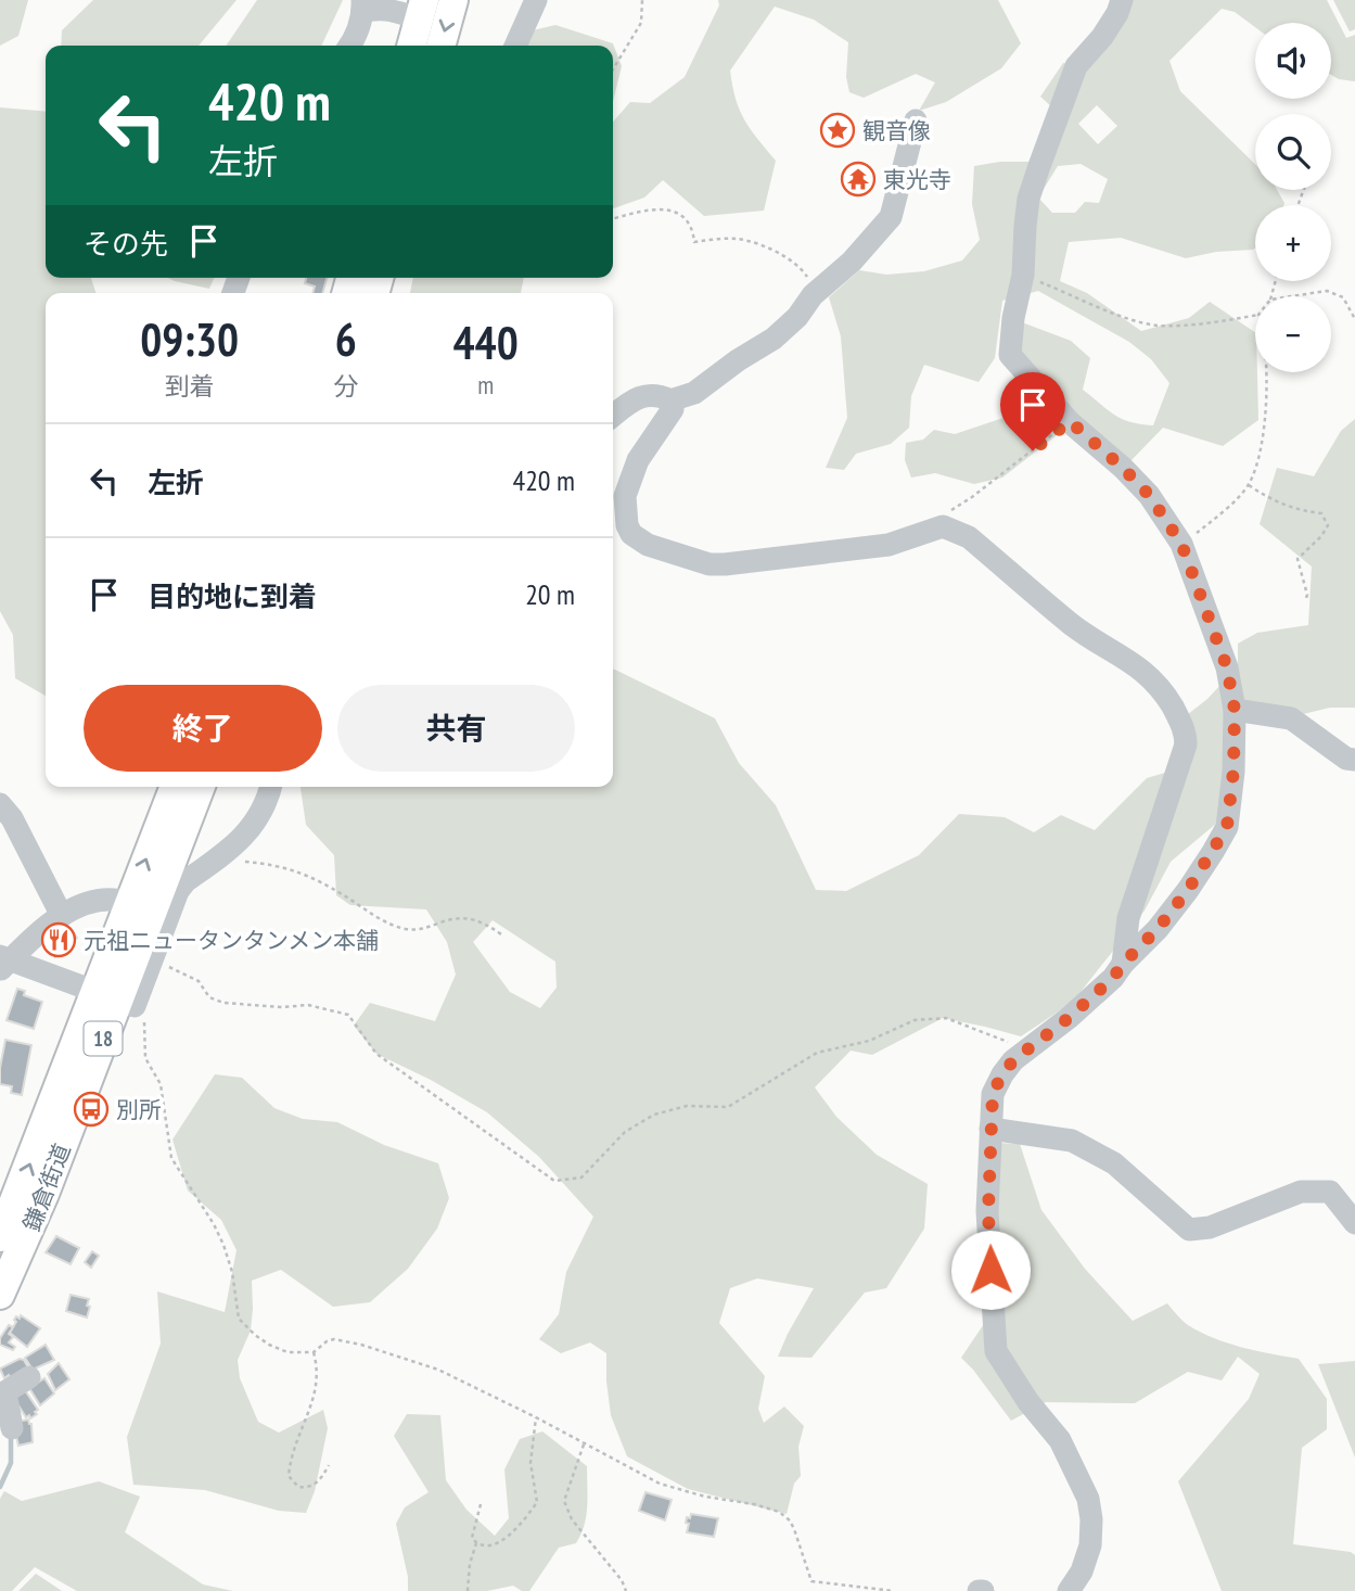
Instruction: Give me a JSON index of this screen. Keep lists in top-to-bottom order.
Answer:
{
  "streets": {
    "main road": ["18", "鎌倉街道"]
  },
  "places": {
    "place": ["観音像"],
    "temple": ["東光寺"],
    "restaurant": ["元祖ニュータンタンメン本舗"],
    "bus stop": ["別所"]
  },
  "page": {
    "map_buttons": ["+", "−"],
    "turn": ["420 m", "左折"],
    "then": "その先",
    "eta": [
      "09:30",
      "到着",
      "6",
      "分",
      "440",
      "m"
    ],
    "list": [
      {
        "name": "左折",
        "value": "420 m"
      },
      {
        "name": "目的地に到着",
        "value": "20 m"
      }
    ],
    "buttons": ["終了", "共有"]
  }
}
